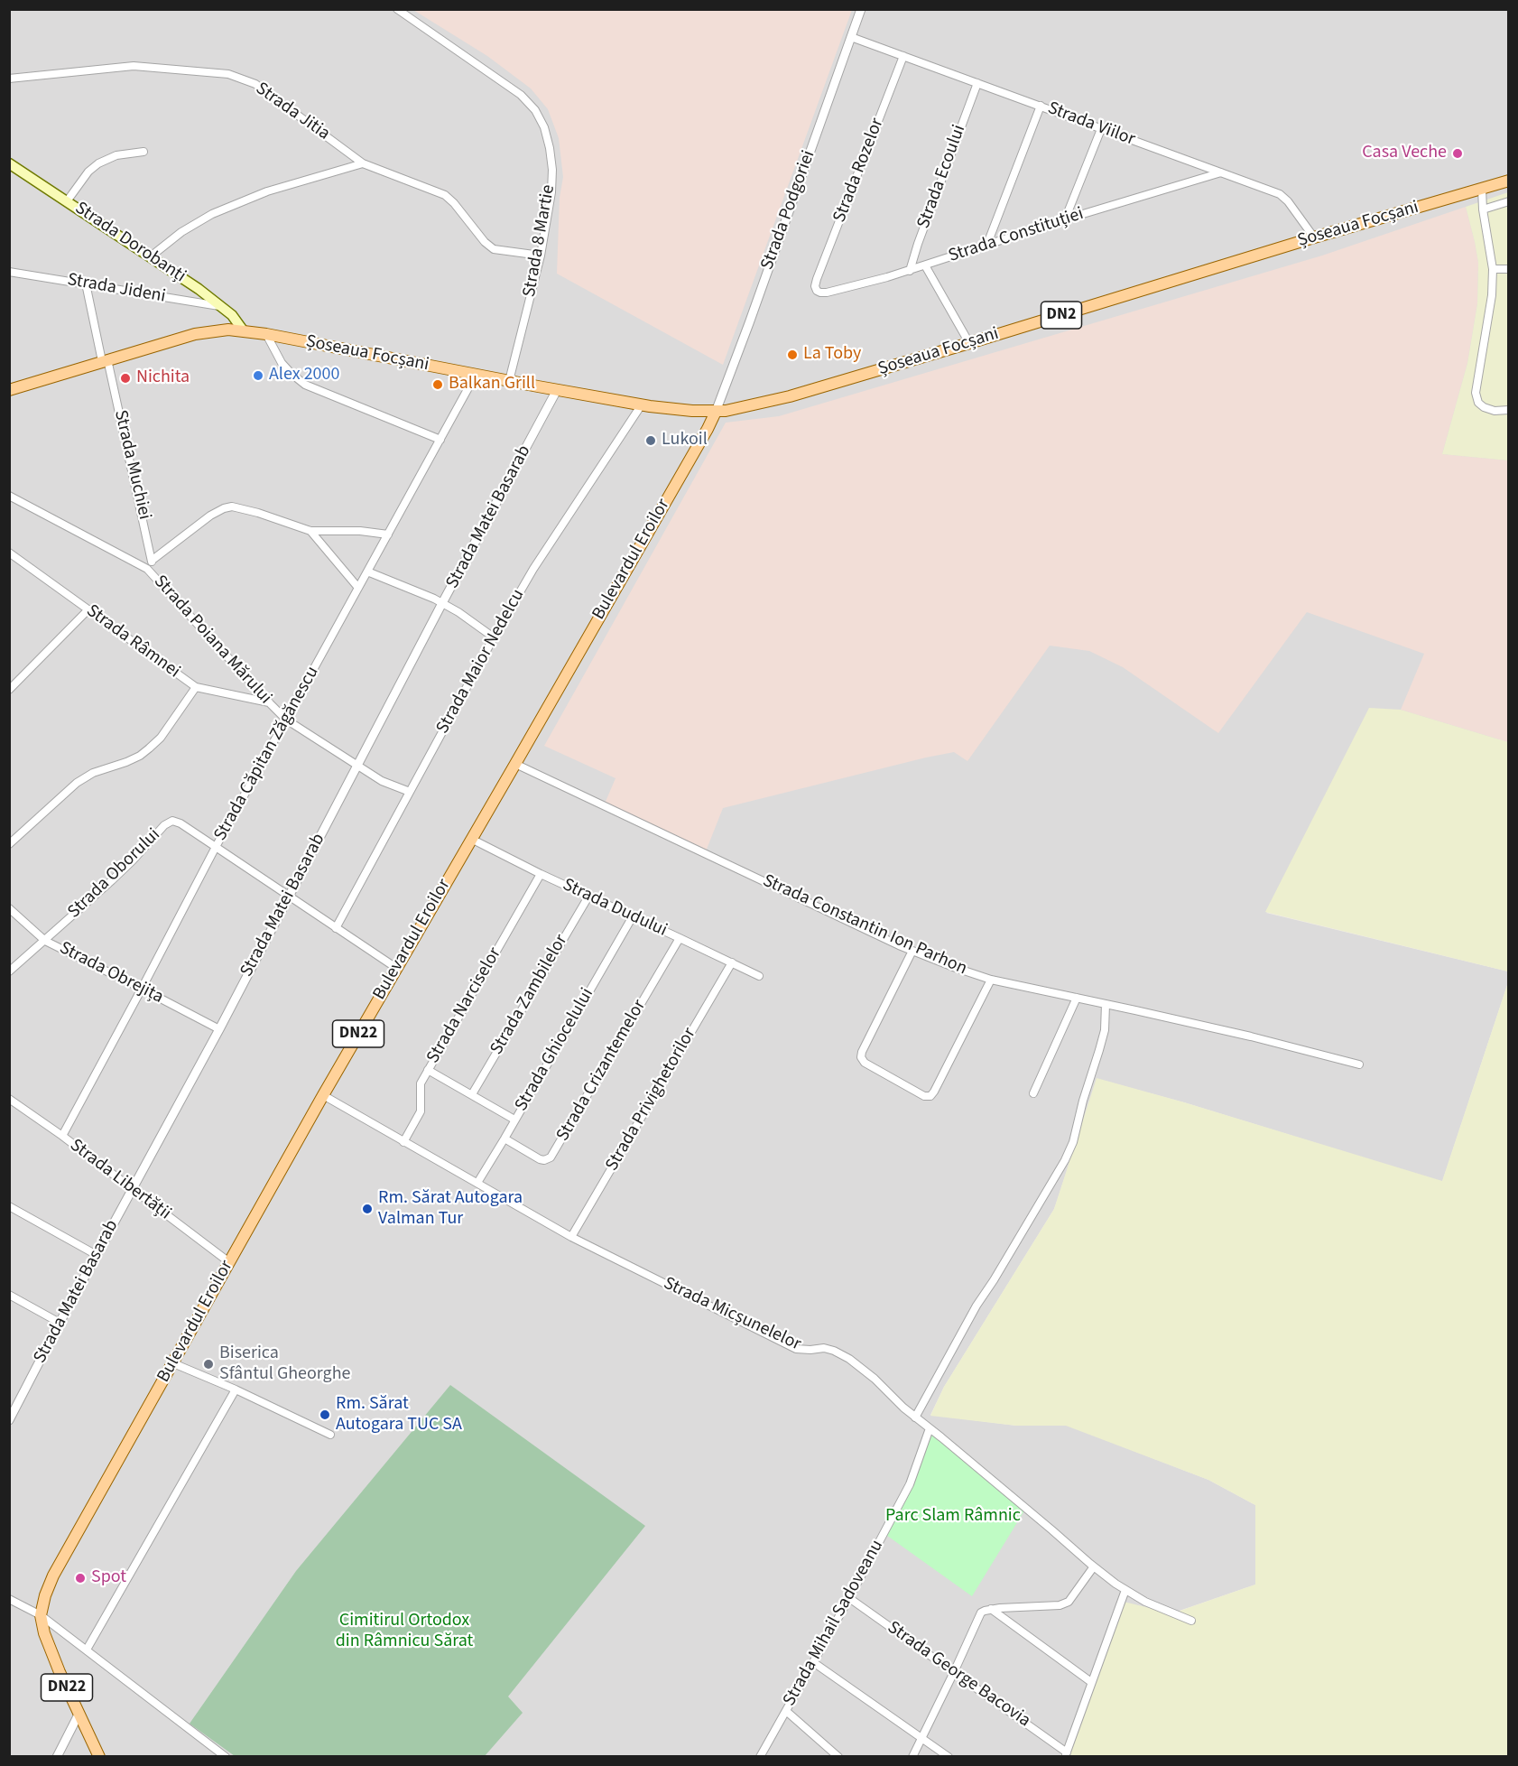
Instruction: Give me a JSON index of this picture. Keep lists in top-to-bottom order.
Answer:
{
  "streets": {
    "main road": [
      "Șoseaua Focșani",
      "Strada Dorobanți",
      "DN2",
      "Bulevardul Eroilor",
      "DN22"
    ],
    "street": [
      "Strada Jitia",
      "Strada Viilor",
      "Strada Rozelor",
      "Strada Ecoului",
      "Strada Podgoriei",
      "Strada Constituției",
      "Strada 8 Martie",
      "Strada Jideni",
      "Strada Muchiei",
      "Strada Matei Basarab",
      "Strada Poiana Mărului",
      "Strada Râmnei",
      "Strada Maior Nedelcu",
      "Strada Căpitan Zăgănescu",
      "Strada Oborului",
      "Strada Dudului",
      "Strada Constantin Ion Parhon",
      "Strada Obrejița",
      "Strada Zambilelor",
      "Strada Narciselor",
      "Strada Ghiocelului",
      "Strada Crizantemelor",
      "Strada Privighetorilor",
      "Strada Libertății",
      "Strada Micșunelelor",
      "Strada Mihail Sadoveanu",
      "Strada George Bacovia"
    ]
  },
  "crossings": [
    ["Strada Jitia", "Strada 8 Martie"],
    ["Strada Viilor", "Strada Rozelor"],
    ["Strada Viilor", "Strada Ecoului"],
    ["Strada Viilor", "Strada Podgoriei"],
    ["Strada Viilor", "Șoseaua Focșani"],
    ["Strada Viilor", "Strada Constituției"],
    ["Strada Rozelor", "Strada Constituției"],
    ["Strada Ecoului", "Strada Constituției"],
    ["Strada Podgoriei", "Șoseaua Focșani"],
    ["Strada Podgoriei", "Bulevardul Eroilor"],
    ["Șoseaua Focșani", "Strada 8 Martie"],
    ["Șoseaua Focșani", "Strada Dorobanți"],
    ["Șoseaua Focșani", "DN2"],
    ["Șoseaua Focșani", "Strada Muchiei"],
    ["Șoseaua Focșani", "Strada Matei Basarab"],
    ["Șoseaua Focșani", "Bulevardul Eroilor"],
    ["Șoseaua Focșani", "Strada Maior Nedelcu"],
    ["Șoseaua Focșani", "Strada Căpitan Zăgănescu"],
    ["Strada Dorobanți", "Strada Jideni"],
    ["Strada Jideni", "Strada Muchiei"],
    ["DN2", "Strada Muchiei"],
    ["Strada Matei Basarab", "Strada Poiana Mărului"],
    ["Strada Matei Basarab", "Strada Obrejița"],
    ["Strada Matei Basarab", "Strada Libertății"],
    ["Bulevardul Eroilor", "Strada Dudului"],
    ["Bulevardul Eroilor", "Strada Constantin Ion Parhon"],
    ["Bulevardul Eroilor", "DN22"],
    ["Bulevardul Eroilor", "Strada Libertății"],
    ["Bulevardul Eroilor", "Strada Micșunelelor"],
    ["Strada Poiana Mărului", "Strada Râmnei"],
    ["Strada Poiana Mărului", "Strada Maior Nedelcu"],
    ["Strada Poiana Mărului", "Strada Căpitan Zăgănescu"],
    ["Strada Căpitan Zăgănescu", "Strada Oborului"],
    ["Strada Căpitan Zăgănescu", "Strada Obrejița"],
    ["Strada Căpitan Zăgănescu", "Strada Libertății"],
    ["Strada Oborului", "Strada Obrejița"],
    ["Strada Dudului", "Strada Zambilelor"],
    ["Strada Dudului", "Strada Narciselor"],
    ["Strada Dudului", "Strada Ghiocelului"],
    ["Strada Dudului", "Strada Crizantemelor"],
    ["Strada Dudului", "Strada Privighetorilor"],
    ["Strada Narciselor", "Strada Micșunelelor"],
    ["Strada Ghiocelului", "Strada Crizantemelor"],
    ["Strada Ghiocelului", "Strada Micșunelelor"],
    ["Strada Privighetorilor", "Strada Micșunelelor"],
    ["Strada Micșunelelor", "Strada Mihail Sadoveanu"],
    ["Strada Mihail Sadoveanu", "Strada George Bacovia"]
  ],
  "parks": ["Parc Slam Râmnic", "Cimitirul Ortodox din Râmnicu Sărat"],
  "places": [
    "Casa Veche",
    "La Toby",
    "Alex 2000",
    "Nichita",
    "Balkan Grill",
    "Lukoil",
    "Rm. Sărat Autogara Valman Tur",
    "Biserica Sfântul Gheorghe",
    "Rm. Sărat Autogara TUC SA",
    "Spot"
  ]
}
